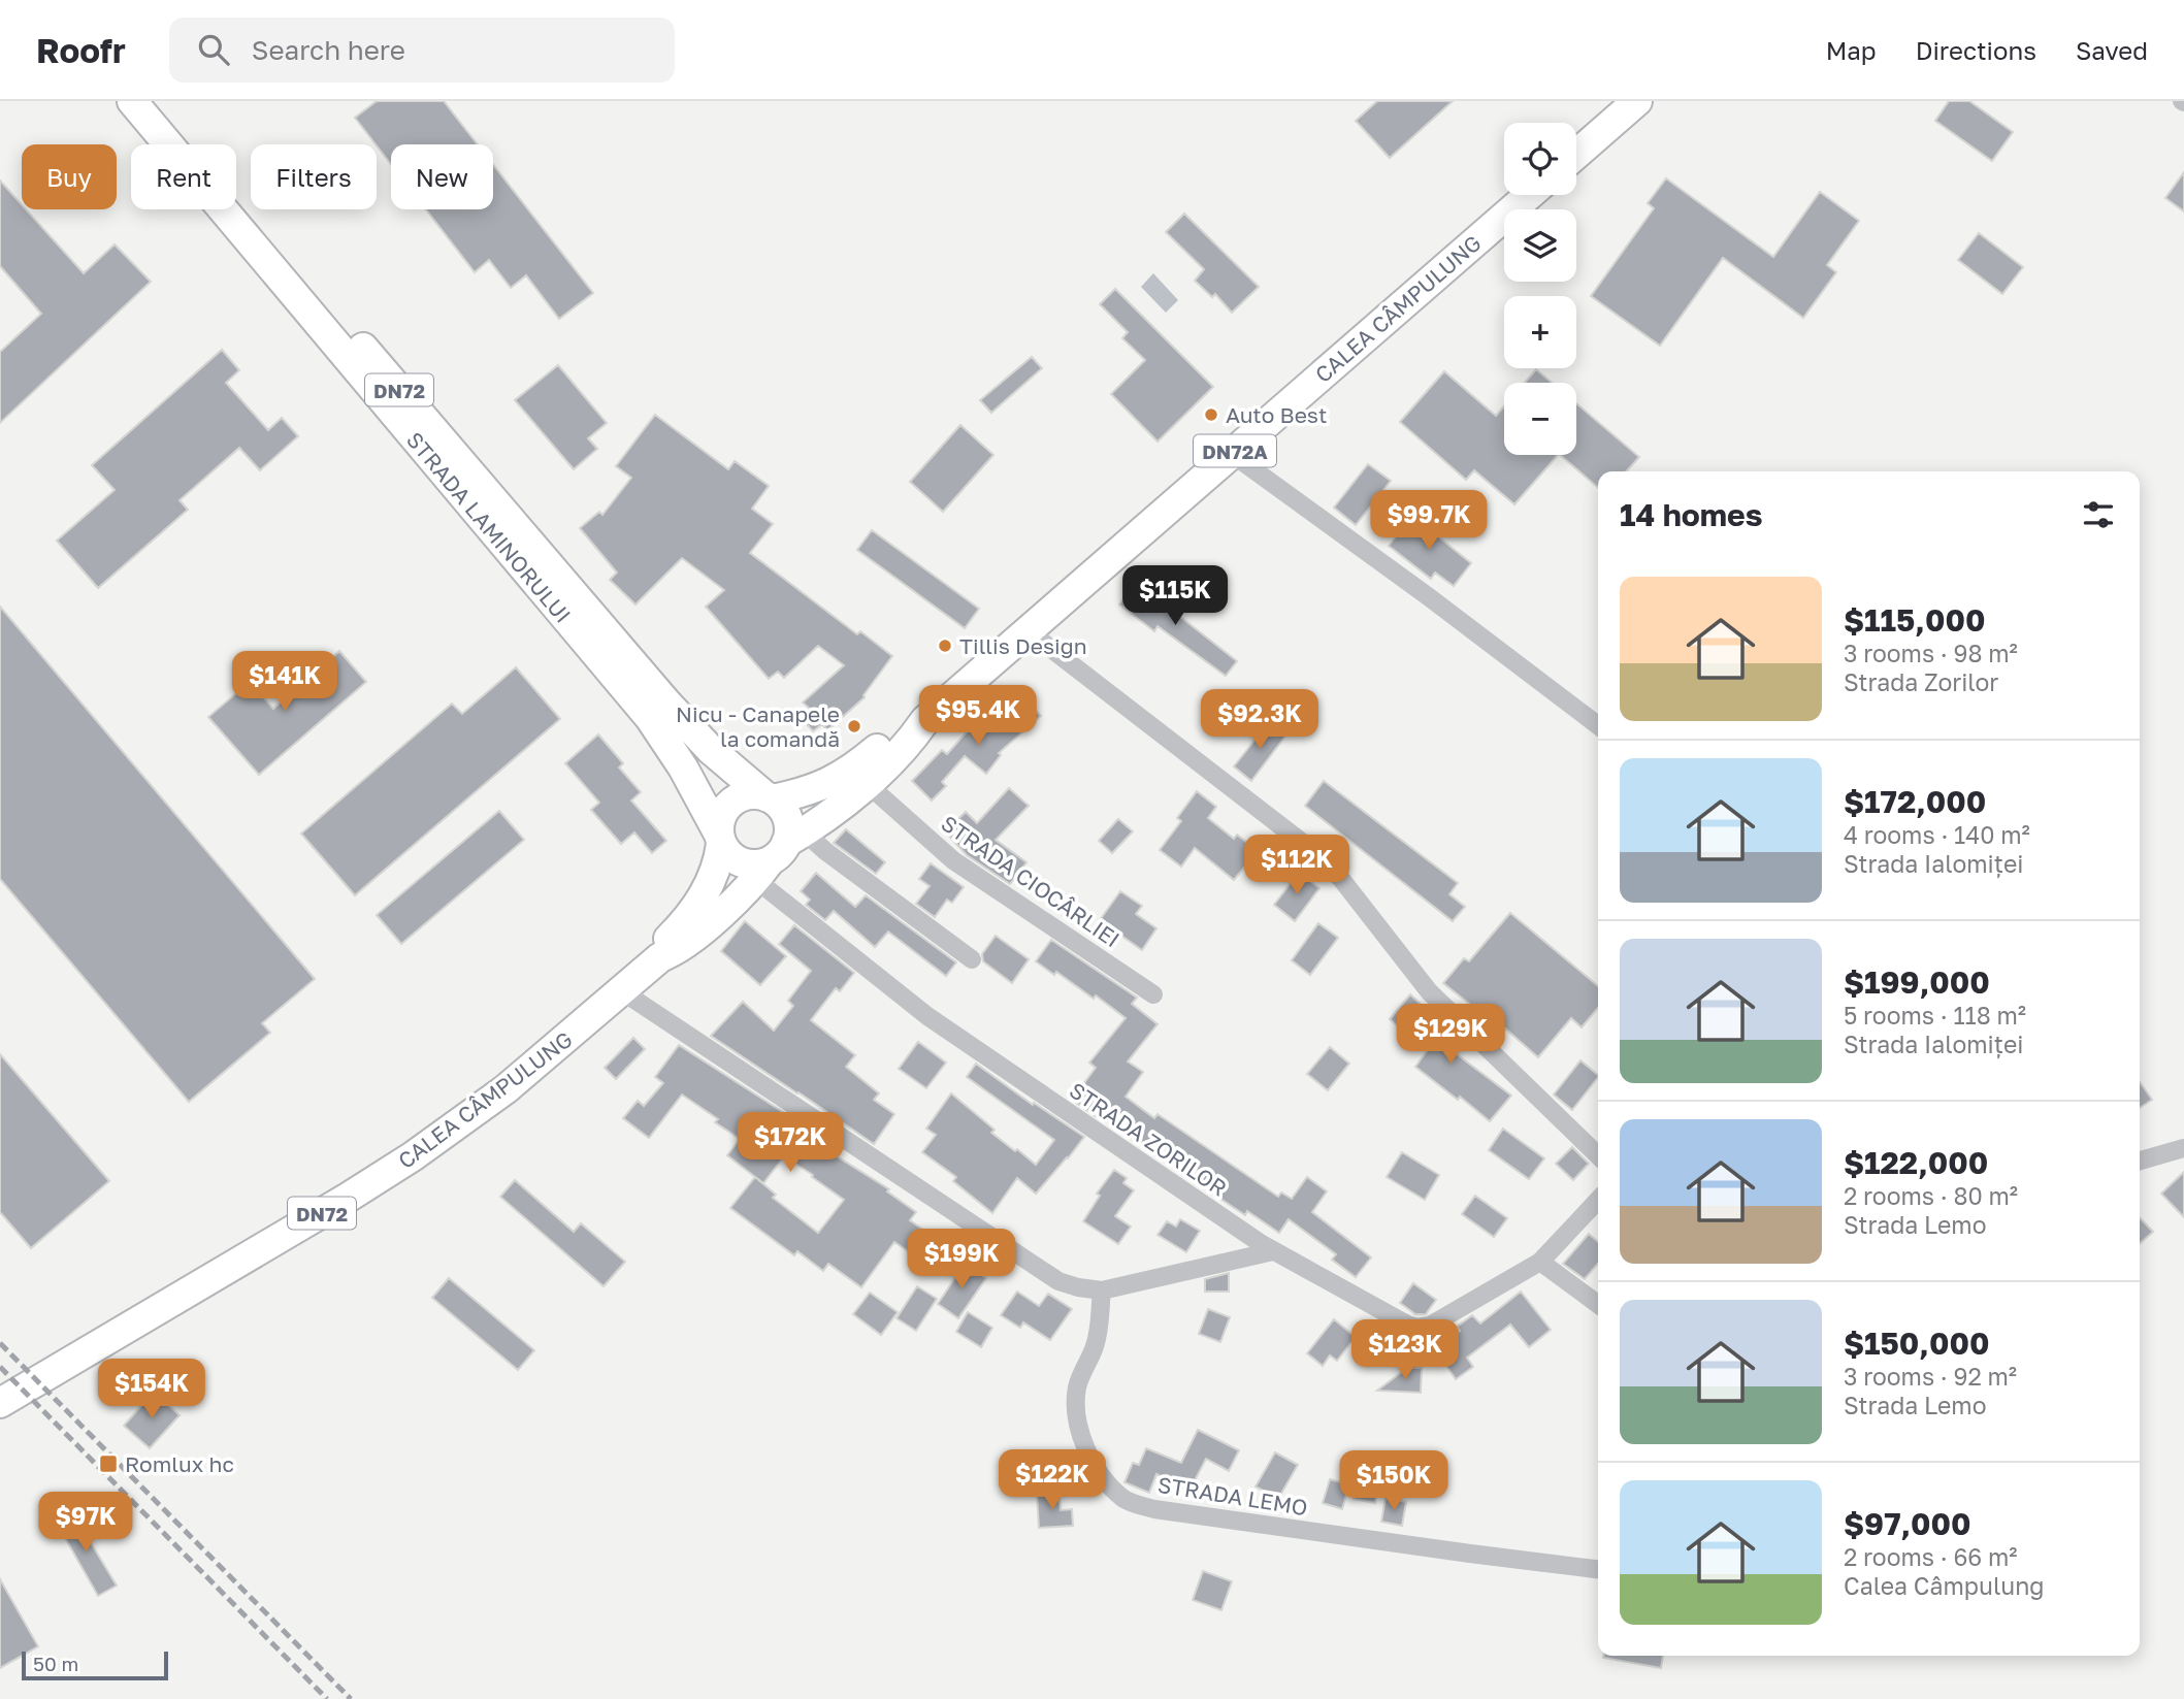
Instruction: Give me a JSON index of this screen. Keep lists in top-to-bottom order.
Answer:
{
  "streets": {
    "main road": [
      "CALEA CÂMPULUNG",
      "DN72",
      "DN72A",
      "STRADA LAMINORULUI"
    ],
    "street": ["STRADA CIOCÂRLIEI", "STRADA ZORILOR", "STRADA LEMO"]
  },
  "crossings": [
    ["CALEA CÂMPULUNG", "DN72"],
    ["CALEA CÂMPULUNG", "STRADA LAMINORULUI"],
    ["CALEA CÂMPULUNG", "STRADA CIOCÂRLIEI"],
    ["CALEA CÂMPULUNG", "STRADA ZORILOR"],
    ["DN72", "STRADA LAMINORULUI"],
    ["DN72", "STRADA ZORILOR"],
    ["STRADA LAMINORULUI", "STRADA ZORILOR"]
  ],
  "places": {
    "other": ["Auto Best", "Tillis Design", "Nicu - Canapele la comandă"],
    "transit": ["Romlux hc"]
  },
  "scale_bar": "50 m",
  "page": {
    "header": "Roofr",
    "search": "Search here",
    "nav": ["Map", "Directions", "Saved"],
    "map_buttons": ["+", "−"],
    "chip": [
      "Buy",
      "Rent",
      "Filters",
      "New"
    ],
    "heading": "14 homes",
    "price": [
      "$99.7K",
      "$115K",
      "$141K",
      "$95.4K",
      "$92.3K",
      "$112K",
      "$129K",
      "$172K",
      "$199K",
      "$123K",
      "$154K",
      "$122K",
      "$150K",
      "$97K"
    ],
    "list": [
      {
        "name": "$115,000",
        "note": "3 rooms · 98 m² · Strada Zorilor"
      },
      {
        "name": "$172,000",
        "note": "4 rooms · 140 m² · Strada Ialomiței"
      },
      {
        "name": "$199,000",
        "note": "5 rooms · 118 m² · Strada Ialomiței"
      },
      {
        "name": "$122,000",
        "note": "2 rooms · 80 m² · Strada Lemo"
      },
      {
        "name": "$150,000",
        "note": "3 rooms · 92 m² · Strada Lemo"
      },
      {
        "name": "$97,000",
        "note": "2 rooms · 66 m² · Calea Câmpulung"
      }
    ],
    "scale": "50 m"
  }
}
